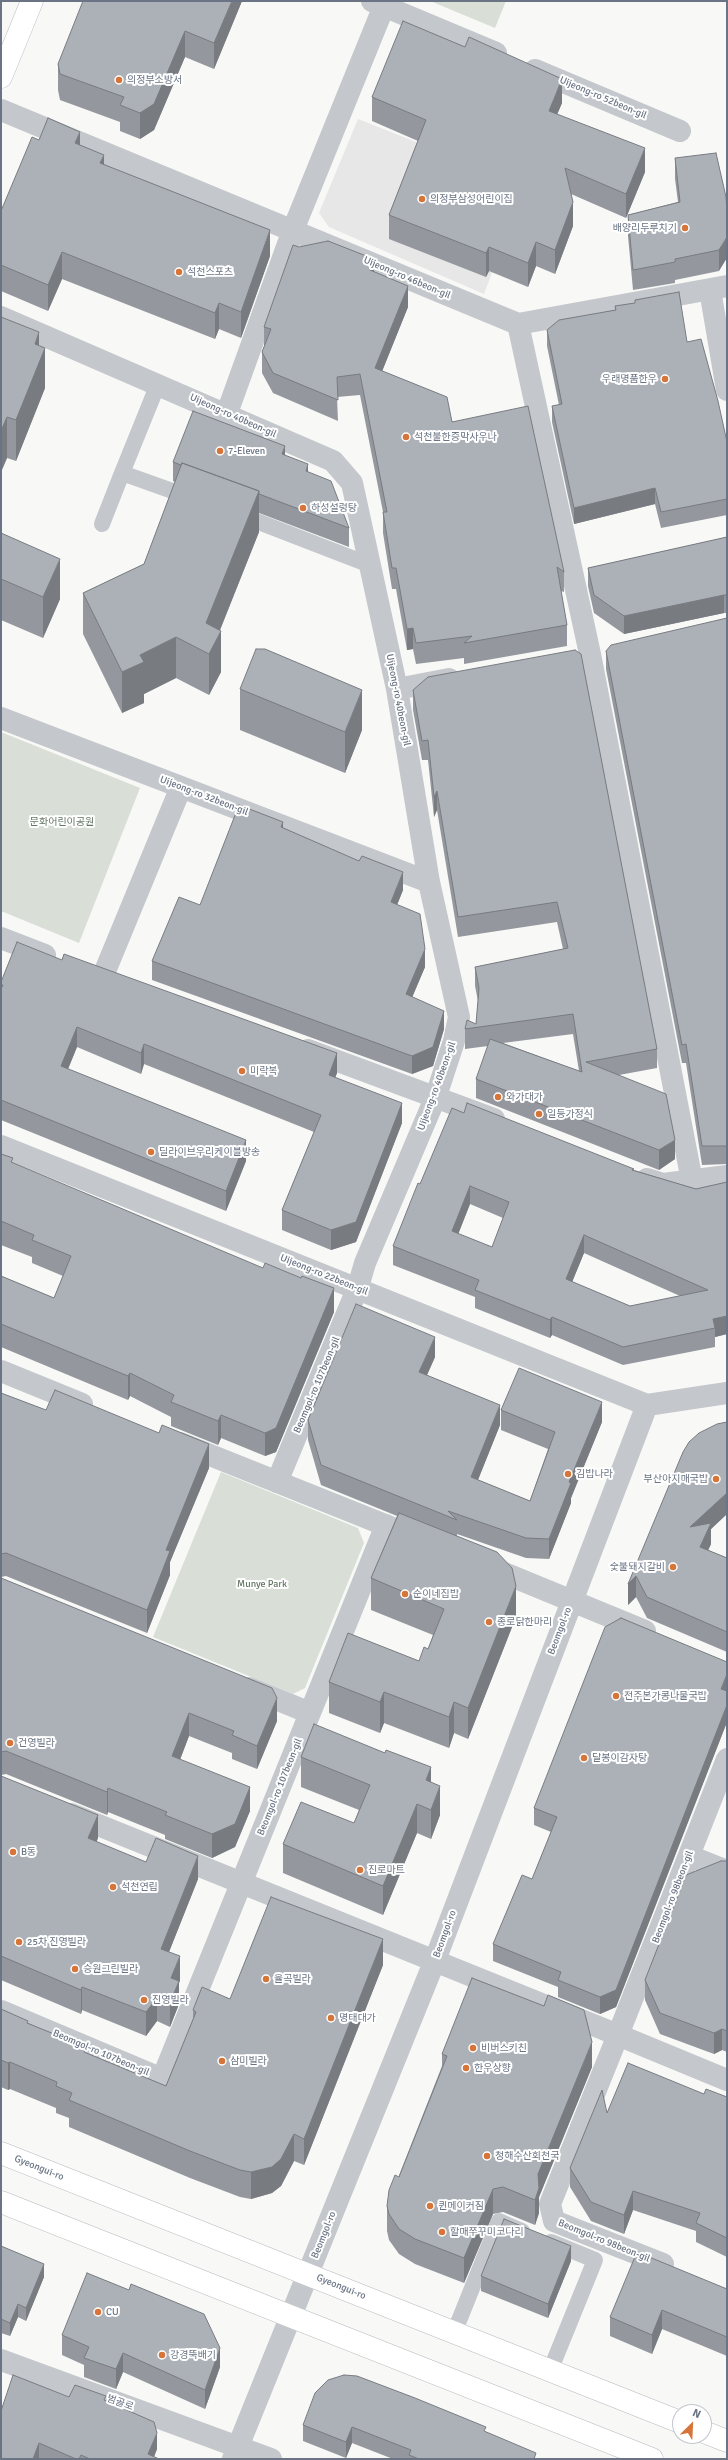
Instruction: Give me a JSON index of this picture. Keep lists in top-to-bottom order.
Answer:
{
  "streets": {
    "street": [
      "Uijeong-ro 52beon-gil",
      "Uijeong-ro 46beon-gil",
      "Uijeong-ro 40beon-gil",
      "Uijeong-ro 32beon-gil",
      "Uijeong-ro 22beon-gil",
      "Beomgol-ro 107beon-gil",
      "Beomgol-ro",
      "Beomgol-ro 98beon-gil",
      "Gyeongui-ro",
      "범골로"
    ]
  },
  "crossings": [
    ["Uijeong-ro 40beon-gil", "Uijeong-ro 32beon-gil"],
    ["Uijeong-ro 40beon-gil", "Uijeong-ro 22beon-gil"],
    ["Uijeong-ro 40beon-gil", "Beomgol-ro 107beon-gil"],
    ["Uijeong-ro 22beon-gil", "Beomgol-ro 107beon-gil"],
    ["Uijeong-ro 22beon-gil", "Beomgol-ro"],
    ["Beomgol-ro", "Gyeongui-ro"],
    ["Beomgol-ro", "범골로"]
  ],
  "parks": ["문화어린이공원", "Munye Park"],
  "places": [
    "의정부소방서",
    "의정부삼성어린이집",
    "배양리두루치기",
    "석천스포츠",
    "우래명품한우",
    "석천불한증막사우나",
    "7-Eleven",
    "하성설렁탕",
    "미락복",
    "와가대가",
    "일등가정식",
    "딜라이브우리케이블방송",
    "김밥나라",
    "부산아지매국밥",
    "숯불돼지갈비",
    "순이네집밥",
    "종로닭한마리",
    "전주본가콩나물국밥",
    "건영빌라",
    "달봉이감자탕",
    "B동",
    "진로마트",
    "석천연립",
    "25차 진영빌라",
    "승원그린빌라",
    "율곡빌라",
    "진영빌라",
    "명태대가",
    "비버스키친",
    "삼미빌라",
    "한우상향",
    "청해수산회천국",
    "퀸메이커짐",
    "할매쭈꾸미코다리",
    "CU",
    "강경뚝배기"
  ],
  "north": "top right"
}
